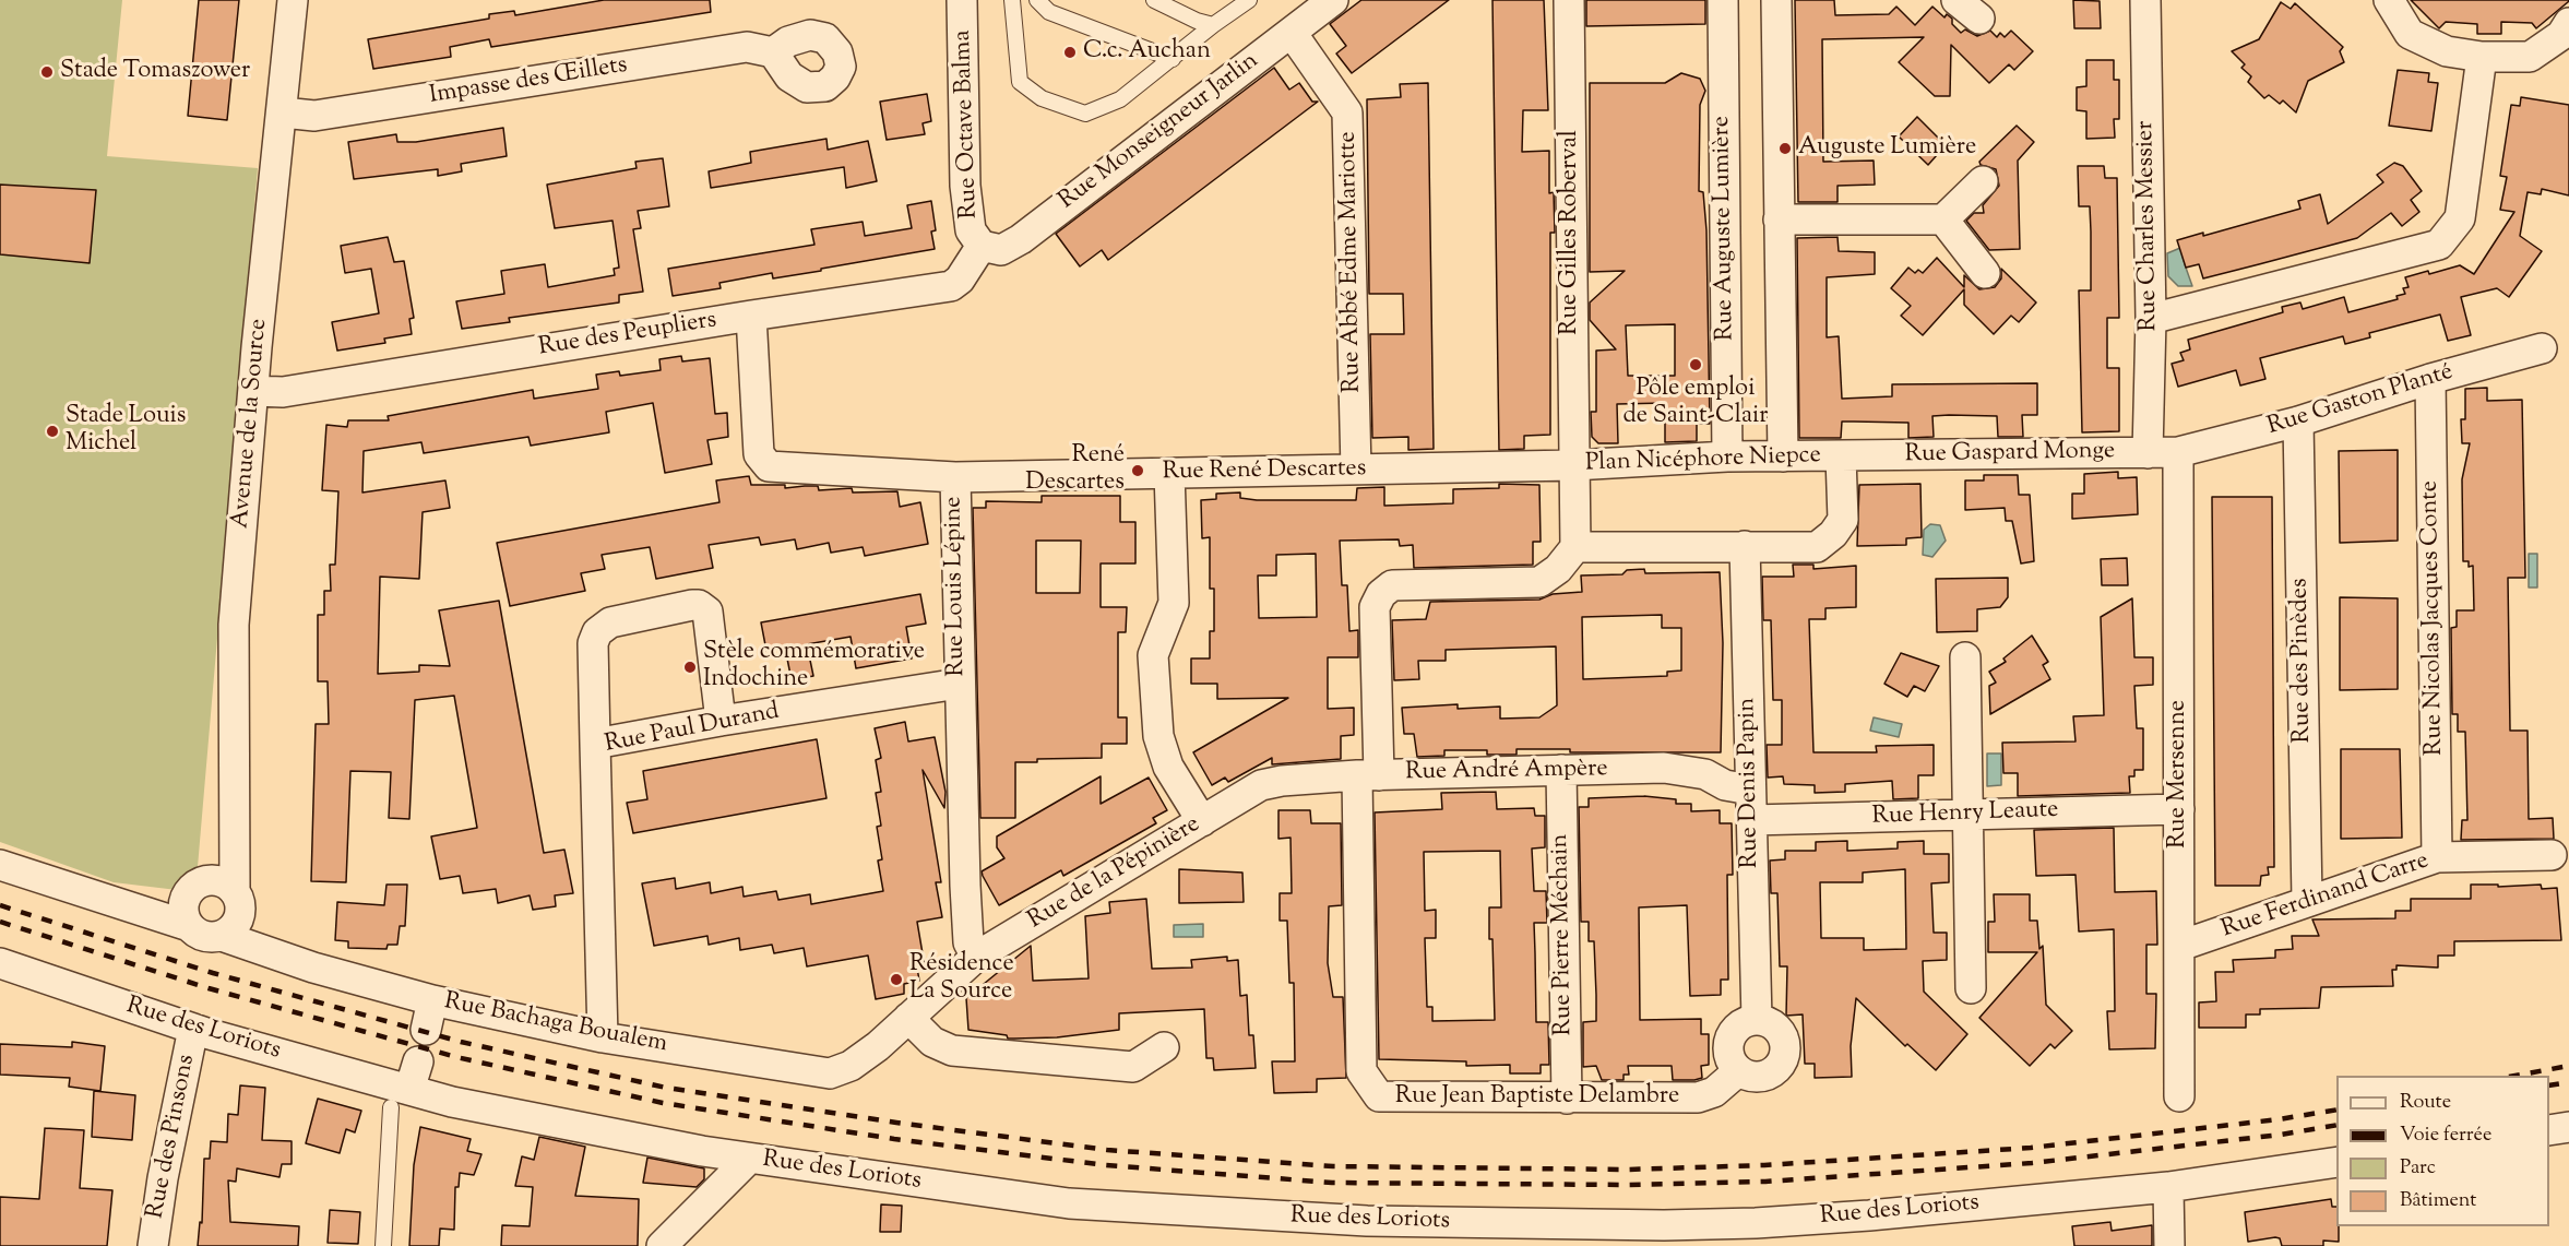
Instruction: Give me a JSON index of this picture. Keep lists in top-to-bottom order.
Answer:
{
  "streets": {
    "street": [
      "Impasse des Œillets",
      "Rue Octave Balma",
      "Rue Monseigneur Jarlin",
      "Rue Charles Messier",
      "Rue Auguste Lumière",
      "Rue Gilles Roberval",
      "Rue Abbé Edme Mariotte",
      "Rue des Peupliers",
      "Rue Gaston Planté",
      "Avenue de la Source",
      "Rue Gaspard Monge",
      "Plan Nicéphore Niepce",
      "Rue René Descartes",
      "Rue Louis Lépine",
      "Rue Nicolas Jacques Conte",
      "Rue des Pinèdes",
      "Rue Paul Durand",
      "Rue André Ampère",
      "Rue Mersenne",
      "Rue Denis Papin",
      "Rue Henry Leaute",
      "Rue de la Pépinière",
      "Rue Ferdinand Carre",
      "Rue Pierre Méchain",
      "Rue Bachaga Boualem",
      "Rue des Loriots",
      "Rue Jean Baptiste Delambre",
      "Rue des Pinsons"
    ]
  },
  "crossings": [
    ["Impasse des Œillets", "Avenue de la Source"],
    ["Rue Octave Balma", "Rue Monseigneur Jarlin"],
    ["Rue Octave Balma", "Rue des Peupliers"],
    ["Rue Monseigneur Jarlin", "Rue Abbé Edme Mariotte"],
    ["Rue Monseigneur Jarlin", "Rue des Peupliers"],
    ["Rue Charles Messier", "Rue Gaspard Monge"],
    ["Rue Auguste Lumière", "Plan Nicéphore Niepce"],
    ["Rue Gilles Roberval", "Plan Nicéphore Niepce"],
    ["Rue Gilles Roberval", "Rue René Descartes"],
    ["Rue Abbé Edme Mariotte", "Rue René Descartes"],
    ["Rue des Peupliers", "Avenue de la Source"],
    ["Rue des Peupliers", "Rue Louis Lépine"],
    ["Rue Gaston Planté", "Rue Gaspard Monge"],
    ["Rue Gaston Planté", "Rue Nicolas Jacques Conte"],
    ["Rue Gaston Planté", "Rue des Pinèdes"],
    ["Rue Gaston Planté", "Rue Mersenne"],
    ["Avenue de la Source", "Rue Bachaga Boualem"],
    ["Rue Gaspard Monge", "Plan Nicéphore Niepce"],
    ["Rue Gaspard Monge", "Rue Mersenne"],
    ["Plan Nicéphore Niepce", "Rue René Descartes"],
    ["Plan Nicéphore Niepce", "Rue Denis Papin"],
    ["Rue René Descartes", "Rue Louis Lépine"],
    ["Rue Louis Lépine", "Rue Paul Durand"],
    ["Rue Louis Lépine", "Rue de la Pépinière"],
    ["Rue Nicolas Jacques Conte", "Rue Ferdinand Carre"],
    ["Rue des Pinèdes", "Rue Ferdinand Carre"],
    ["Rue Paul Durand", "Rue Bachaga Boualem"],
    ["Rue André Ampère", "Rue Denis Papin"],
    ["Rue André Ampère", "Rue de la Pépinière"],
    ["Rue André Ampère", "Rue Pierre Méchain"],
    ["Rue André Ampère", "Rue Jean Baptiste Delambre"],
    ["Rue Mersenne", "Rue Henry Leaute"],
    ["Rue Mersenne", "Rue Ferdinand Carre"],
    ["Rue Denis Papin", "Rue Henry Leaute"],
    ["Rue Denis Papin", "Rue Jean Baptiste Delambre"],
    ["Rue de la Pépinière", "Rue Bachaga Boualem"],
    ["Rue Pierre Méchain", "Rue Jean Baptiste Delambre"],
    ["Rue des Loriots", "Rue des Pinsons"]
  ],
  "places": [
    "C.c. Auchan",
    "Stade Tomaszower",
    "Auguste Lumière",
    "Pôle emploi de Saint-Clair",
    "Stade Louis Michel",
    "René Descartes",
    "Stèle commémorative Indochine",
    "Résidence La Source"
  ],
  "legend": [
    "Route",
    "Voie ferrée",
    "Parc",
    "Bâtiment"
  ]
}
